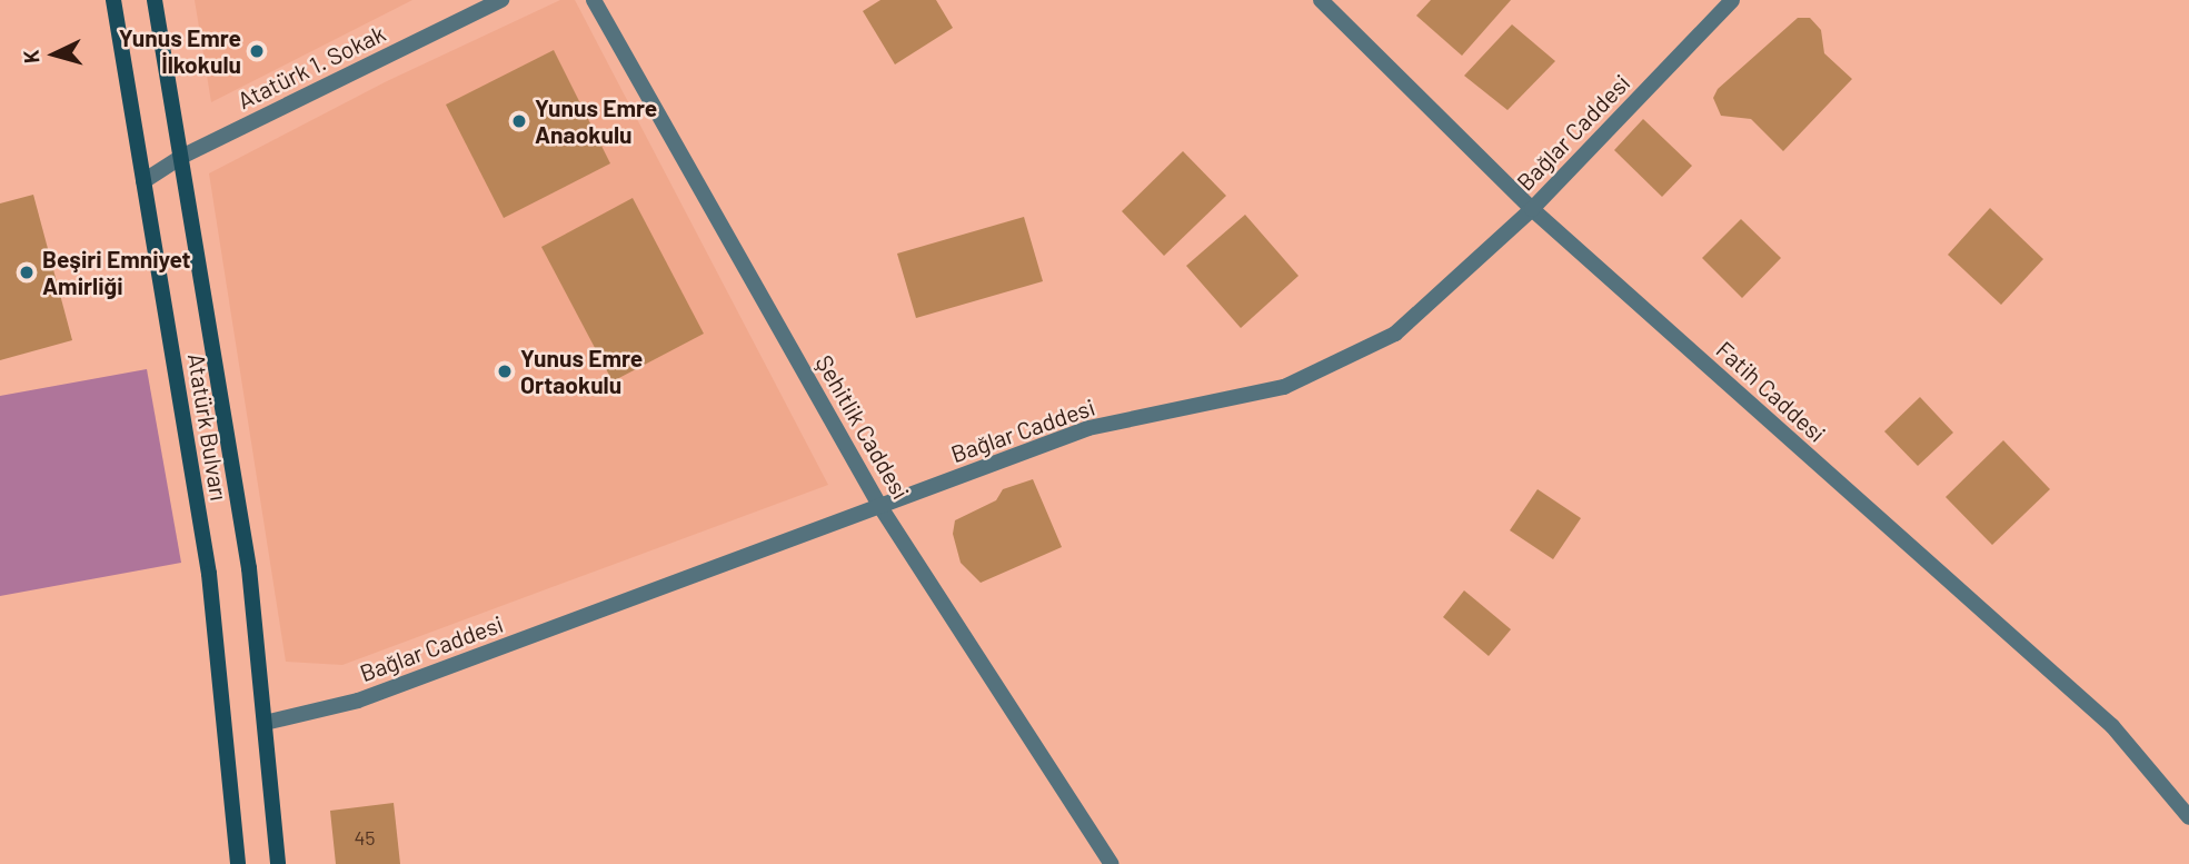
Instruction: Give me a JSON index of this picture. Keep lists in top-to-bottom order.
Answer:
{
  "streets": {
    "main road": ["Atatürk Bulvarı"],
    "street": [
      "Atatürk 1. Sokak",
      "Bağlar Caddesi",
      "Fatih Caddesi",
      "Şehitlik Caddesi"
    ]
  },
  "crossings": [
    ["Atatürk 1. Sokak", "Atatürk Bulvarı"],
    ["Bağlar Caddesi", "Fatih Caddesi"],
    ["Bağlar Caddesi", "Atatürk Bulvarı"],
    ["Bağlar Caddesi", "Şehitlik Caddesi"]
  ],
  "places": [
    "Yunus Emre İlkokulu",
    "Yunus Emre Anaokulu",
    "Beşiri Emniyet Amirliği",
    "Yunus Emre Ortaokulu"
  ],
  "house_numbers": ["45"],
  "north": "left"
}
